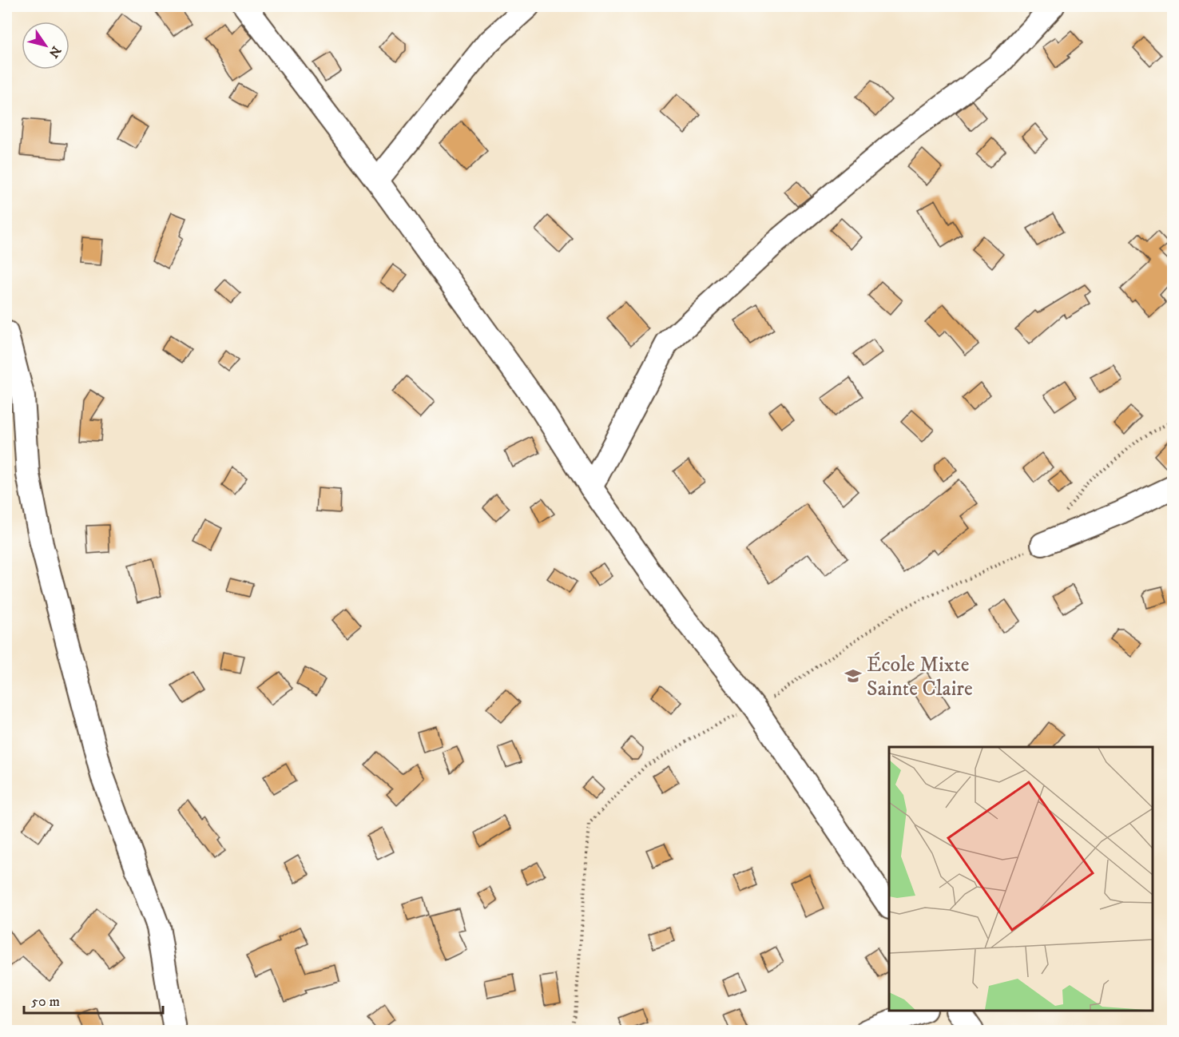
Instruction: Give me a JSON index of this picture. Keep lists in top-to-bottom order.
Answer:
{
  "places": {
    "school or university": ["École Mixte Sainte Claire"]
  },
  "scale_bar": "50 m",
  "north": "bottom right"
}
